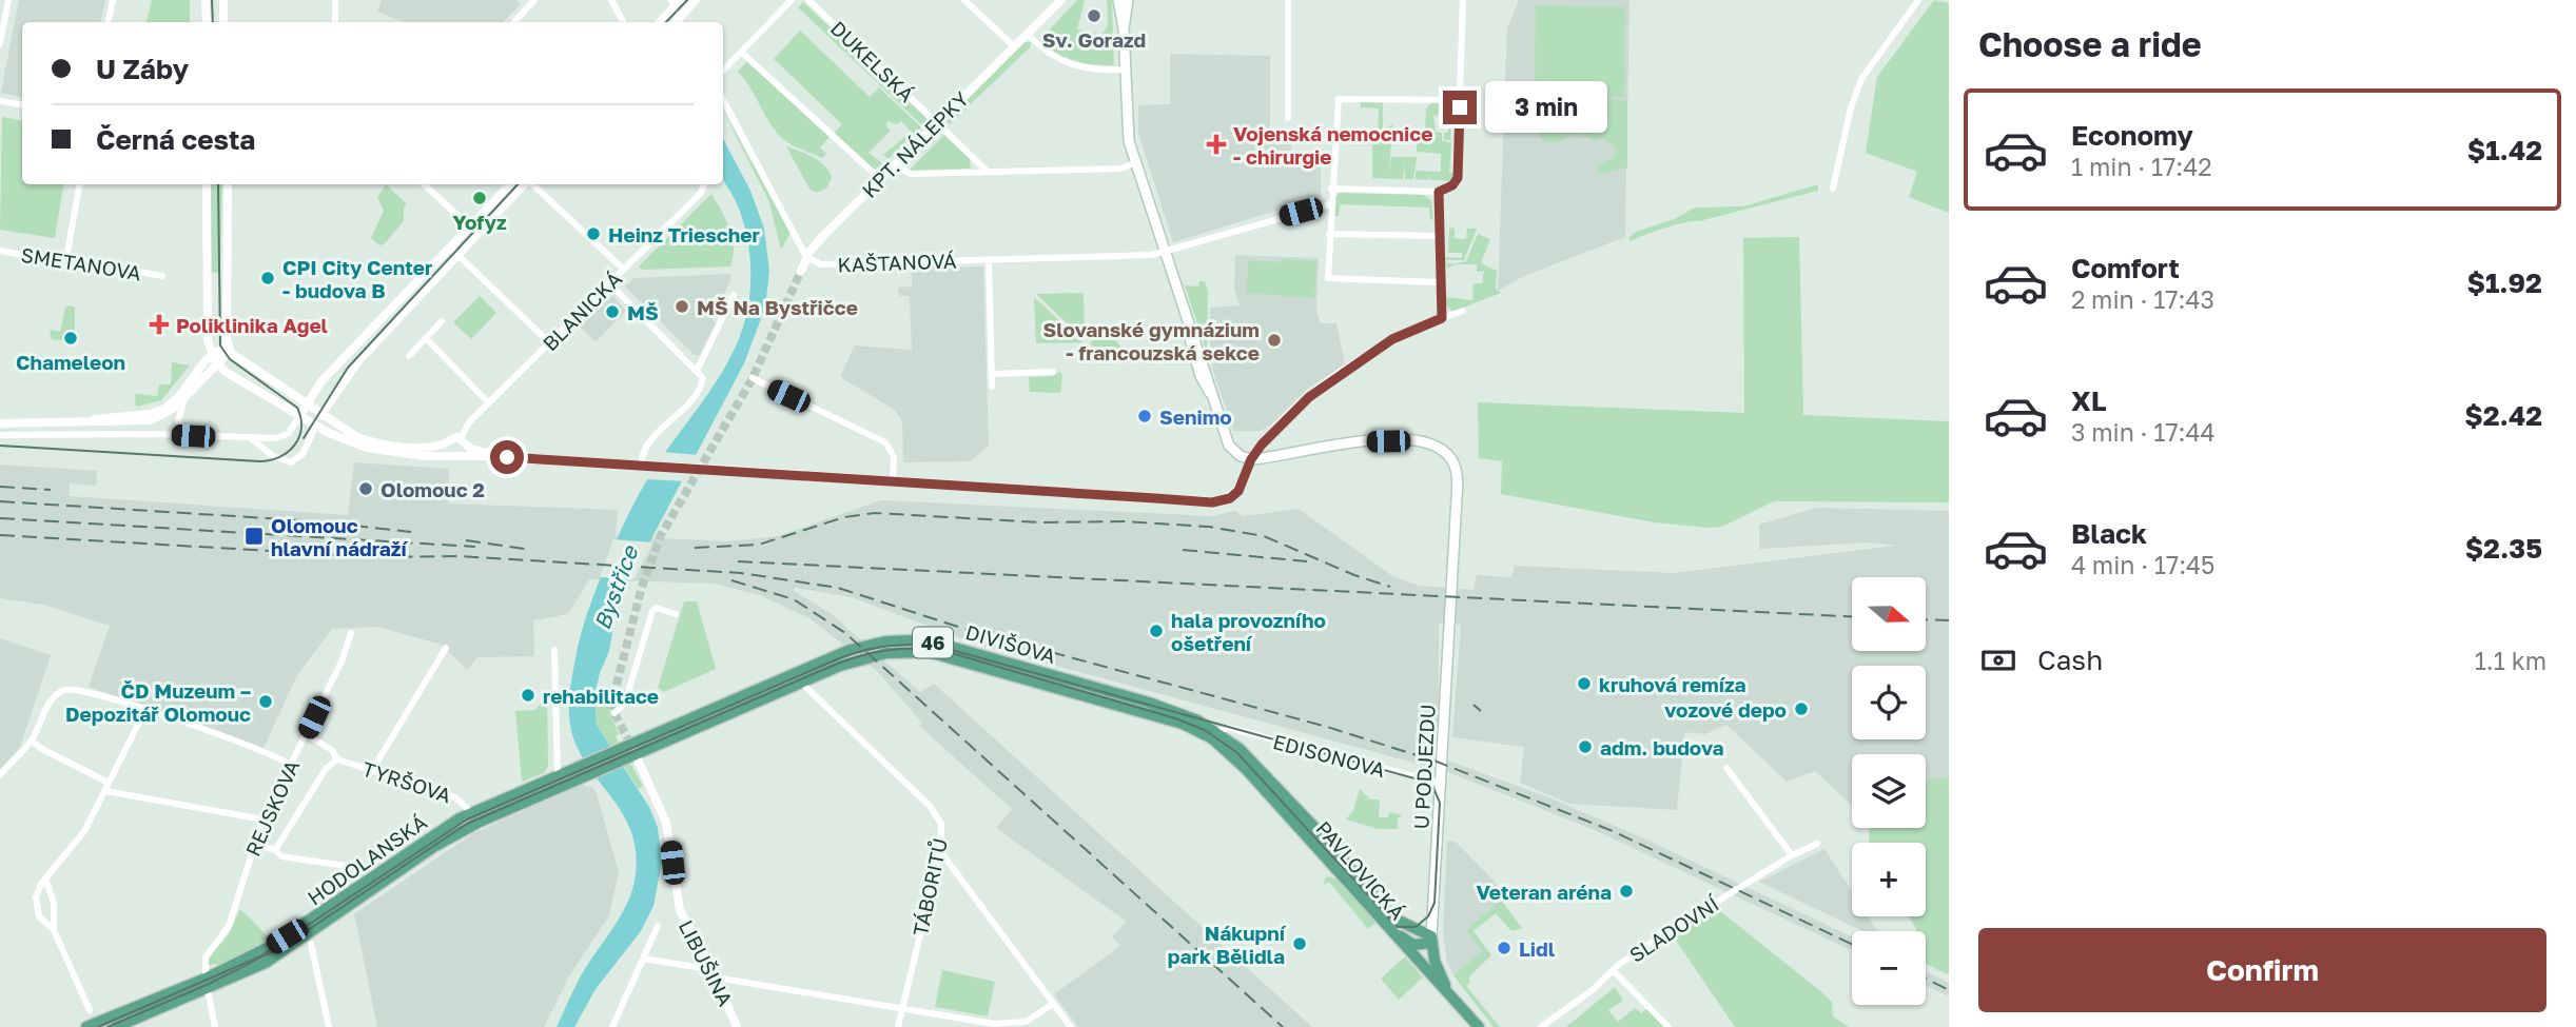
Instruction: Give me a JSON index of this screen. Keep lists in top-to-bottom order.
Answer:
{
  "streets": {
    "main road": [
      "46",
      "DIVIŠOVA",
      "U PODJEZDU",
      "PAVLOVICKÁ"
    ],
    "street": [
      "DUKELSKÁ",
      "KPT. NÁLEPKY",
      "KAŠTANOVÁ",
      "SMETANOVA",
      "BLANICKÁ",
      "EDISONOVA",
      "TYRŠOVA",
      "REJSKOVA",
      "TÁBORITŮ",
      "SLADOVNÍ",
      "LIBUŠINA"
    ]
  },
  "crossings": [
    ["DUKELSKÁ", "KPT. NÁLEPKY"],
    ["KPT. NÁLEPKY", "KAŠTANOVÁ"],
    ["46", "DIVIŠOVA"],
    ["DIVIŠOVA", "EDISONOVA"],
    ["DIVIŠOVA", "PAVLOVICKÁ"],
    ["DIVIŠOVA", "TÁBORITŮ"],
    ["DIVIŠOVA", "LIBUŠINA"],
    ["EDISONOVA", "U PODJEZDU"],
    ["EDISONOVA", "PAVLOVICKÁ"],
    ["U PODJEZDU", "PAVLOVICKÁ"],
    ["TYRŠOVA", "REJSKOVA"]
  ],
  "water": ["Bystřice"],
  "places": {
    "other": [
      "Sv. Gorazd",
      "Yofyz",
      "Heinz Triescher",
      "CPI City Center - budova B",
      "MŠ Na Bystřičce",
      "MŠ",
      "Chameleon",
      "Slovanské gymnázium - francouzská sekce",
      "Senimo",
      "Olomouc 2",
      "hala provozního ošetření",
      "kruhová remíza",
      "rehabilitace",
      "ČD Muzeum – Depozitář Olomouc",
      "vozové depo",
      "adm. budova",
      "Veteran aréna",
      "Nákupní park Bělidla",
      "Lidl"
    ],
    "health": ["Vojenská nemocnice - chirurgie", "Poliklinika Agel"],
    "transit": ["Olomouc hlavní nádraží"]
  },
  "north": "right",
  "page": {
    "heading": "Choose a ride",
    "banner": ["U Záby", "Černá cesta"],
    "bubble": "3 min",
    "list": [
      {
        "name": "Economy",
        "note": "1 min · 17:42",
        "value": "$1.42"
      },
      {
        "name": "Comfort",
        "note": "2 min · 17:43",
        "value": "$1.92"
      },
      {
        "name": "XL",
        "note": "3 min · 17:44",
        "value": "$2.42"
      },
      {
        "name": "Black",
        "note": "4 min · 17:45",
        "value": "$2.35"
      }
    ],
    "map_buttons": ["+", "−"],
    "pay": ["Cash", "1.1 km"],
    "buttons": "Confirm"
  }
}
